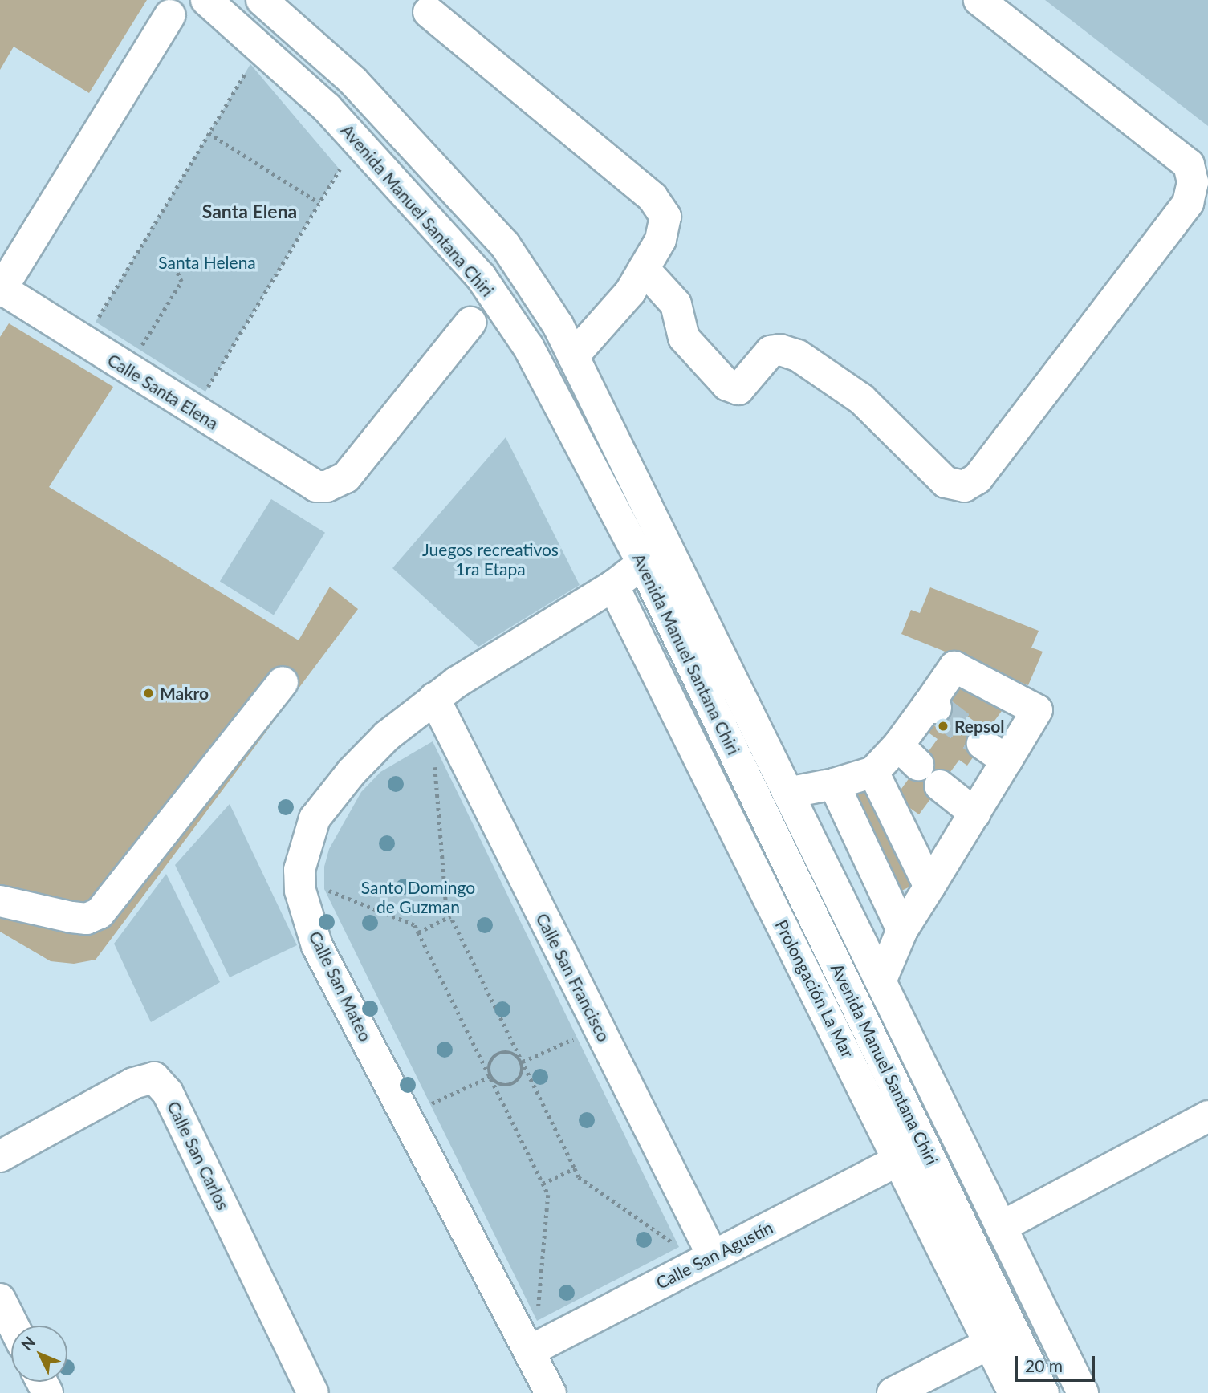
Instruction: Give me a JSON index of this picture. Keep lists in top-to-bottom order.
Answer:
{
  "streets": {
    "street": [
      "Avenida Manuel Santana Chiri",
      "Calle Santa Elena",
      "Calle San Francisco",
      "Calle San Mateo",
      "Prolongación La Mar",
      "Calle San Carlos",
      "Calle San Agustín"
    ]
  },
  "crossings": [
    ["Avenida Manuel Santana Chiri", "Calle San Mateo"],
    ["Calle San Francisco", "Calle San Mateo"],
    ["Calle San Francisco", "Calle San Agustín"],
    ["Calle San Mateo", "Prolongación La Mar"],
    ["Calle San Mateo", "Calle San Agustín"],
    ["Prolongación La Mar", "Calle San Agustín"]
  ],
  "districts": ["Santa Elena"],
  "parks": ["Santa Helena", "Juegos recreativos 1ra Etapa", "Santo Domingo de Guzman"],
  "places": ["Makro", "Repsol"],
  "scale_bar": "20 m",
  "north": "top left"
}
